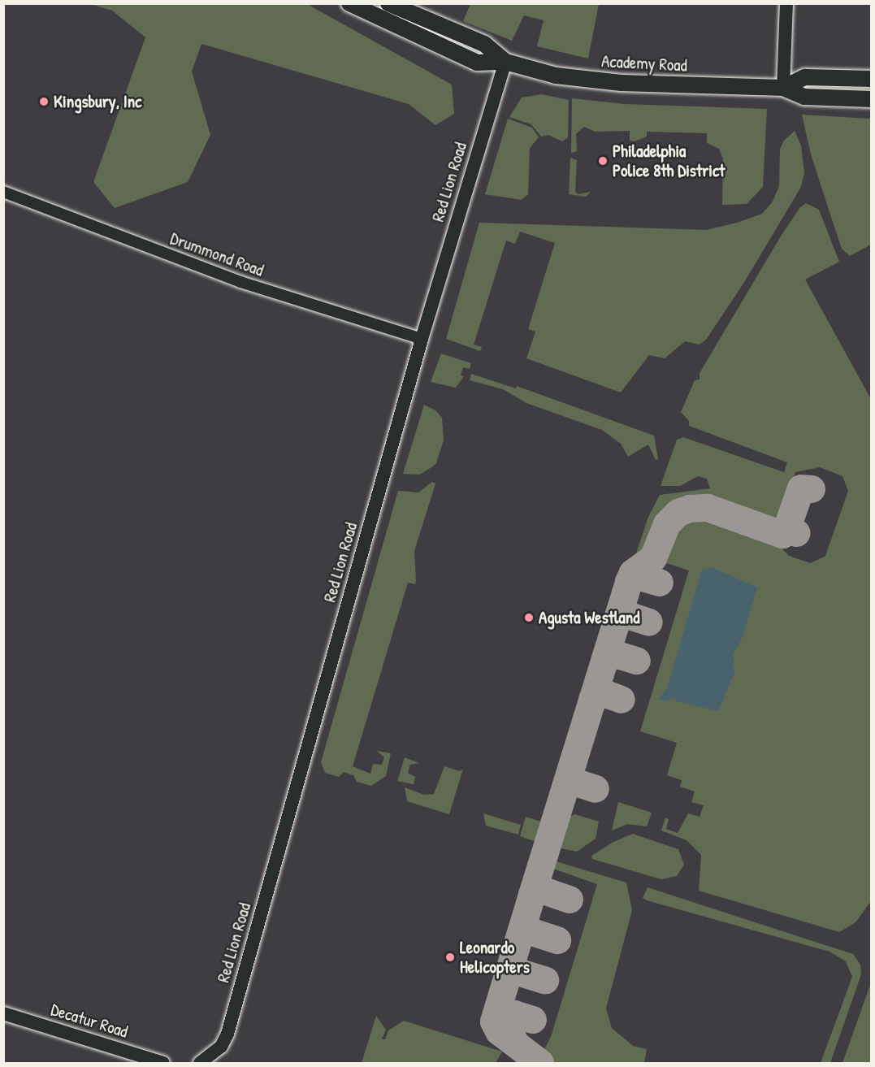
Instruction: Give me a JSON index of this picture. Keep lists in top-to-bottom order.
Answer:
{
  "streets": {
    "main road": ["Academy Road"],
    "street": ["Red Lion Road", "Drummond Road", "Decatur Road"]
  },
  "crossings": [
    ["Academy Road", "Red Lion Road"],
    ["Red Lion Road", "Drummond Road"]
  ],
  "places": [
    "Kingsbury, Inc",
    "Philadelphia Police 8th District",
    "Agusta Westland",
    "Leonardo Helicopters"
  ]
}
